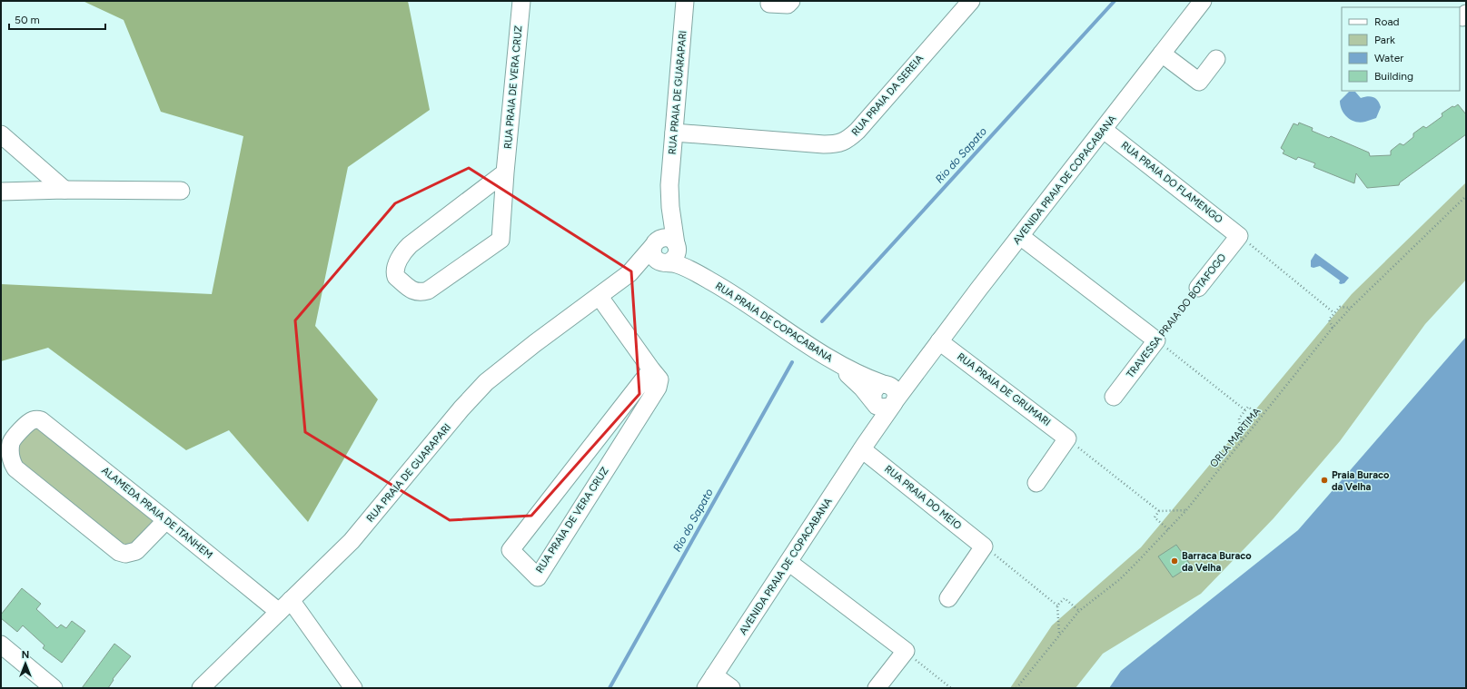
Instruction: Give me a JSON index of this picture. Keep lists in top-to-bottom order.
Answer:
{
  "streets": {
    "street": [
      "RUA PRAIA DE VERA CRUZ",
      "RUA PRAIA DE GUARAPARI",
      "RUA PRAIA DA SEREIA",
      "AVENIDA PRAIA DE COPACABANA",
      "RUA PRAIA DO FLAMENGO",
      "TRAVESSA PRAIA DO BOTAFOGO",
      "RUA PRAIA DE COPACABANA",
      "RUA PRAIA DE GRUMARI",
      "RUA PRAIA DO MEIO",
      "ALAMEDA PRAIA DE ITANHEM"
    ],
    "path": ["ORLA MARTIMA"]
  },
  "crossings": [
    ["RUA PRAIA DE VERA CRUZ", "RUA PRAIA DE GUARAPARI"],
    ["RUA PRAIA DE GUARAPARI", "RUA PRAIA DA SEREIA"],
    ["RUA PRAIA DE GUARAPARI", "RUA PRAIA DE COPACABANA"],
    ["RUA PRAIA DE GUARAPARI", "ALAMEDA PRAIA DE ITANHEM"],
    ["AVENIDA PRAIA DE COPACABANA", "RUA PRAIA DO FLAMENGO"],
    ["AVENIDA PRAIA DE COPACABANA", "RUA PRAIA DE COPACABANA"],
    ["AVENIDA PRAIA DE COPACABANA", "RUA PRAIA DE GRUMARI"],
    ["AVENIDA PRAIA DE COPACABANA", "RUA PRAIA DO MEIO"],
    ["RUA PRAIA DO FLAMENGO", "TRAVESSA PRAIA DO BOTAFOGO"]
  ],
  "water": ["Rio do Sapato"],
  "places": ["Praia Buraco da Velha", "Barraca Buraco da Velha"],
  "legend": [
    "Road",
    "Park",
    "Water",
    "Building"
  ],
  "scale_bar": "50 m",
  "north": "top"
}
